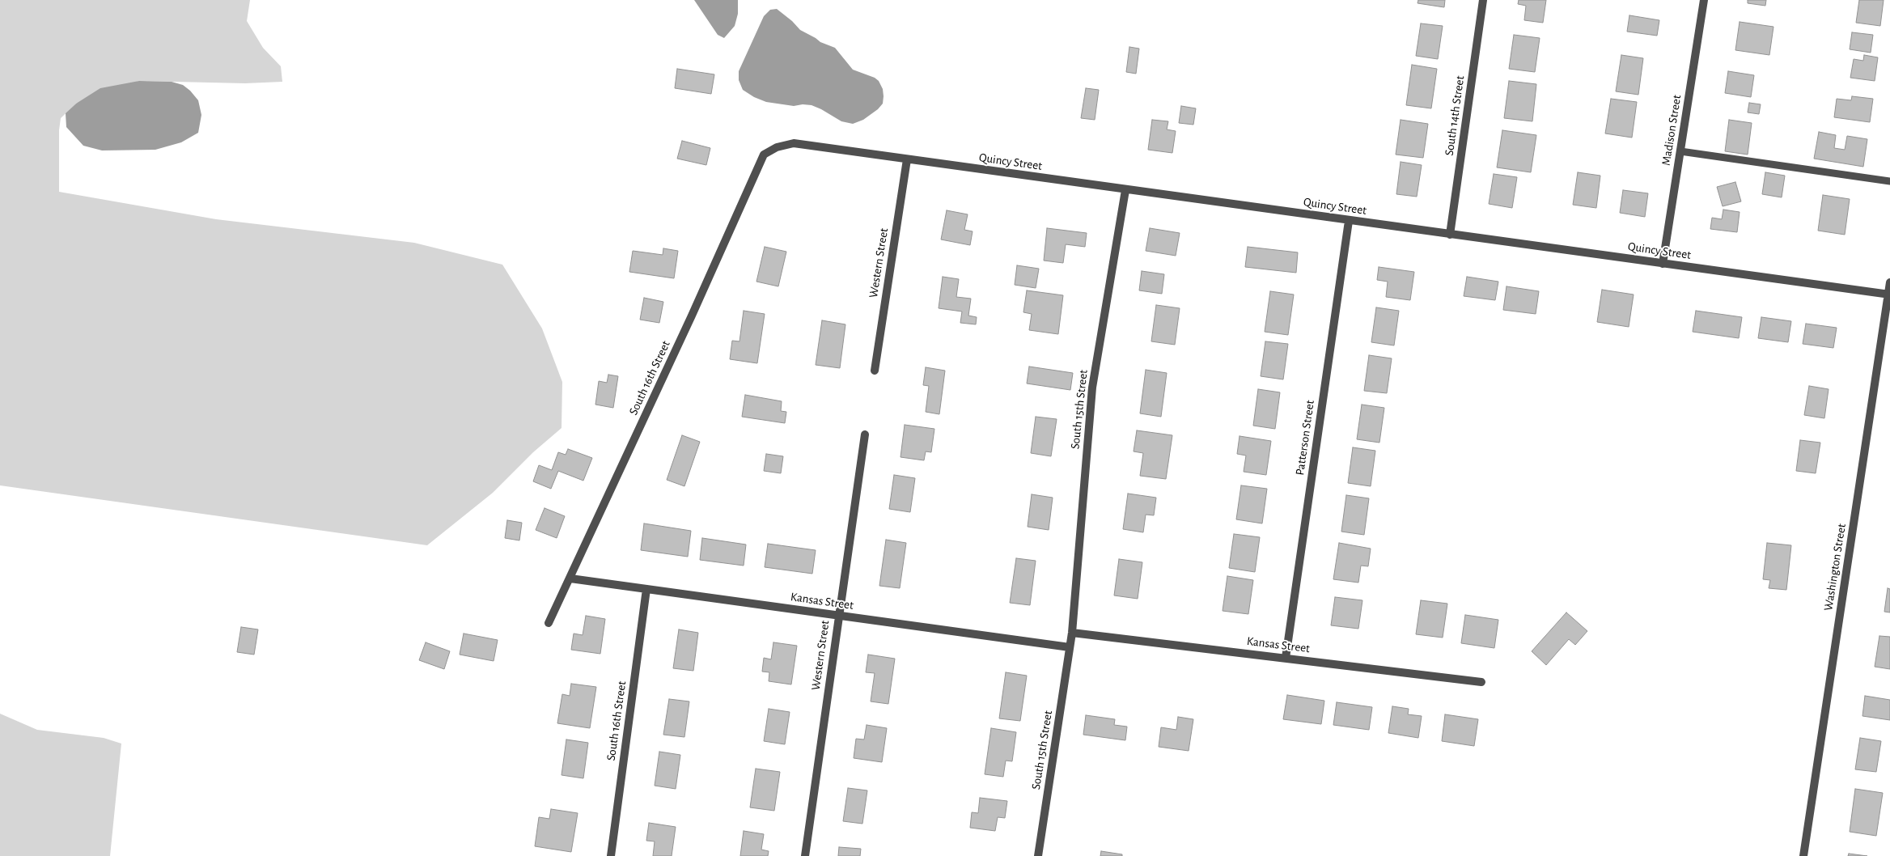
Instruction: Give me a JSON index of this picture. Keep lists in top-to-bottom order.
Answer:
{
  "streets": {
    "street": [
      "South 14th Street",
      "Madison Street",
      "Quincy Street",
      "Western Street",
      "South 16th Street",
      "South 15th Street",
      "Patterson Street",
      "Washington Street",
      "Kansas Street"
    ]
  },
  "crossings": [
    ["South 14th Street", "Quincy Street"],
    ["Madison Street", "Quincy Street"],
    ["Quincy Street", "Western Street"],
    ["Quincy Street", "South 16th Street"],
    ["Quincy Street", "South 15th Street"],
    ["Quincy Street", "Patterson Street"],
    ["Quincy Street", "Washington Street"],
    ["Western Street", "Kansas Street"],
    ["South 16th Street", "Kansas Street"],
    ["South 15th Street", "Kansas Street"],
    ["Patterson Street", "Kansas Street"]
  ]
}
